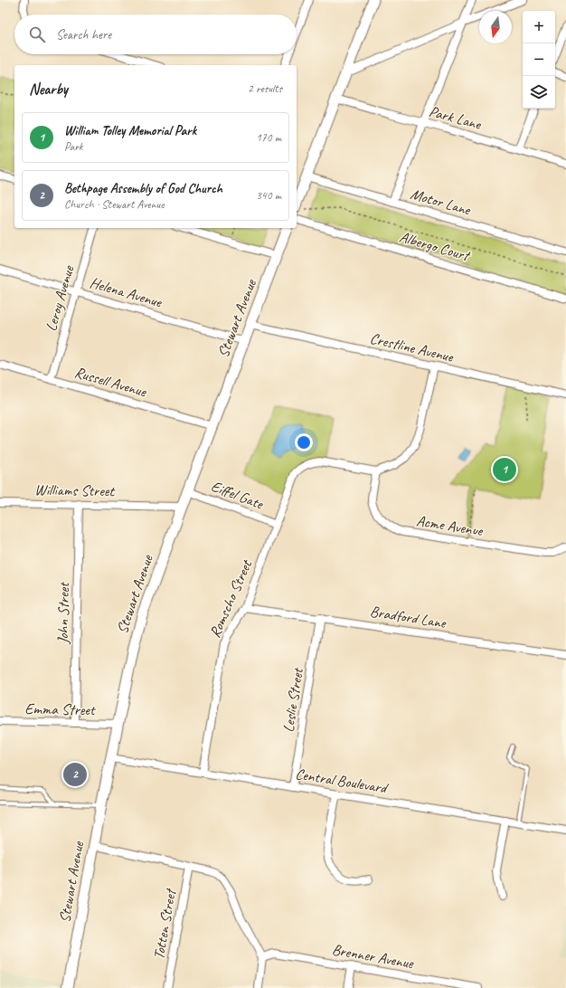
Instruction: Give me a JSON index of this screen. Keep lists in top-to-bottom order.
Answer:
{
  "streets": {
    "main road": ["Stewart Avenue"],
    "street": [
      "Park Lane",
      "Motor Lane",
      "Albergo Court",
      "Helena Avenue",
      "Leroy Avenue",
      "Crestline Avenue",
      "Russell Avenue",
      "Williams Street",
      "Eiffel Gate",
      "Acme Avenue",
      "Romscho Street",
      "John Street",
      "Bradford Lane",
      "Leslie Street",
      "Emma Street",
      "Central Boulevard",
      "Totten Street",
      "Brenner Avenue"
    ]
  },
  "crossings": [
    ["Helena Avenue", "Leroy Avenue"],
    ["Helena Avenue", "Stewart Avenue"],
    ["Leroy Avenue", "Russell Avenue"],
    ["Stewart Avenue", "Crestline Avenue"],
    ["Stewart Avenue", "Russell Avenue"],
    ["Stewart Avenue", "Williams Street"],
    ["Stewart Avenue", "Eiffel Gate"],
    ["Stewart Avenue", "Emma Street"],
    ["Stewart Avenue", "Central Boulevard"],
    ["Williams Street", "John Street"],
    ["Eiffel Gate", "Romscho Street"],
    ["Acme Avenue", "Romscho Street"],
    ["Romscho Street", "Bradford Lane"],
    ["Romscho Street", "Central Boulevard"],
    ["John Street", "Emma Street"],
    ["Bradford Lane", "Leslie Street"],
    ["Leslie Street", "Central Boulevard"]
  ],
  "north": "bottom",
  "page": {
    "map_buttons": ["+", "−"],
    "search": "Search here",
    "heading": ["Nearby", "2 results"],
    "list": [
      {
        "mark": "1",
        "name": "William Tolley Memorial Park",
        "note": "Park",
        "value": "170 m"
      },
      {
        "mark": "2",
        "name": "Bethpage Assembly of God Church",
        "note": "Church · Stewart Avenue",
        "value": "340 m"
      }
    ],
    "pins": ["1", "2"]
  }
}
